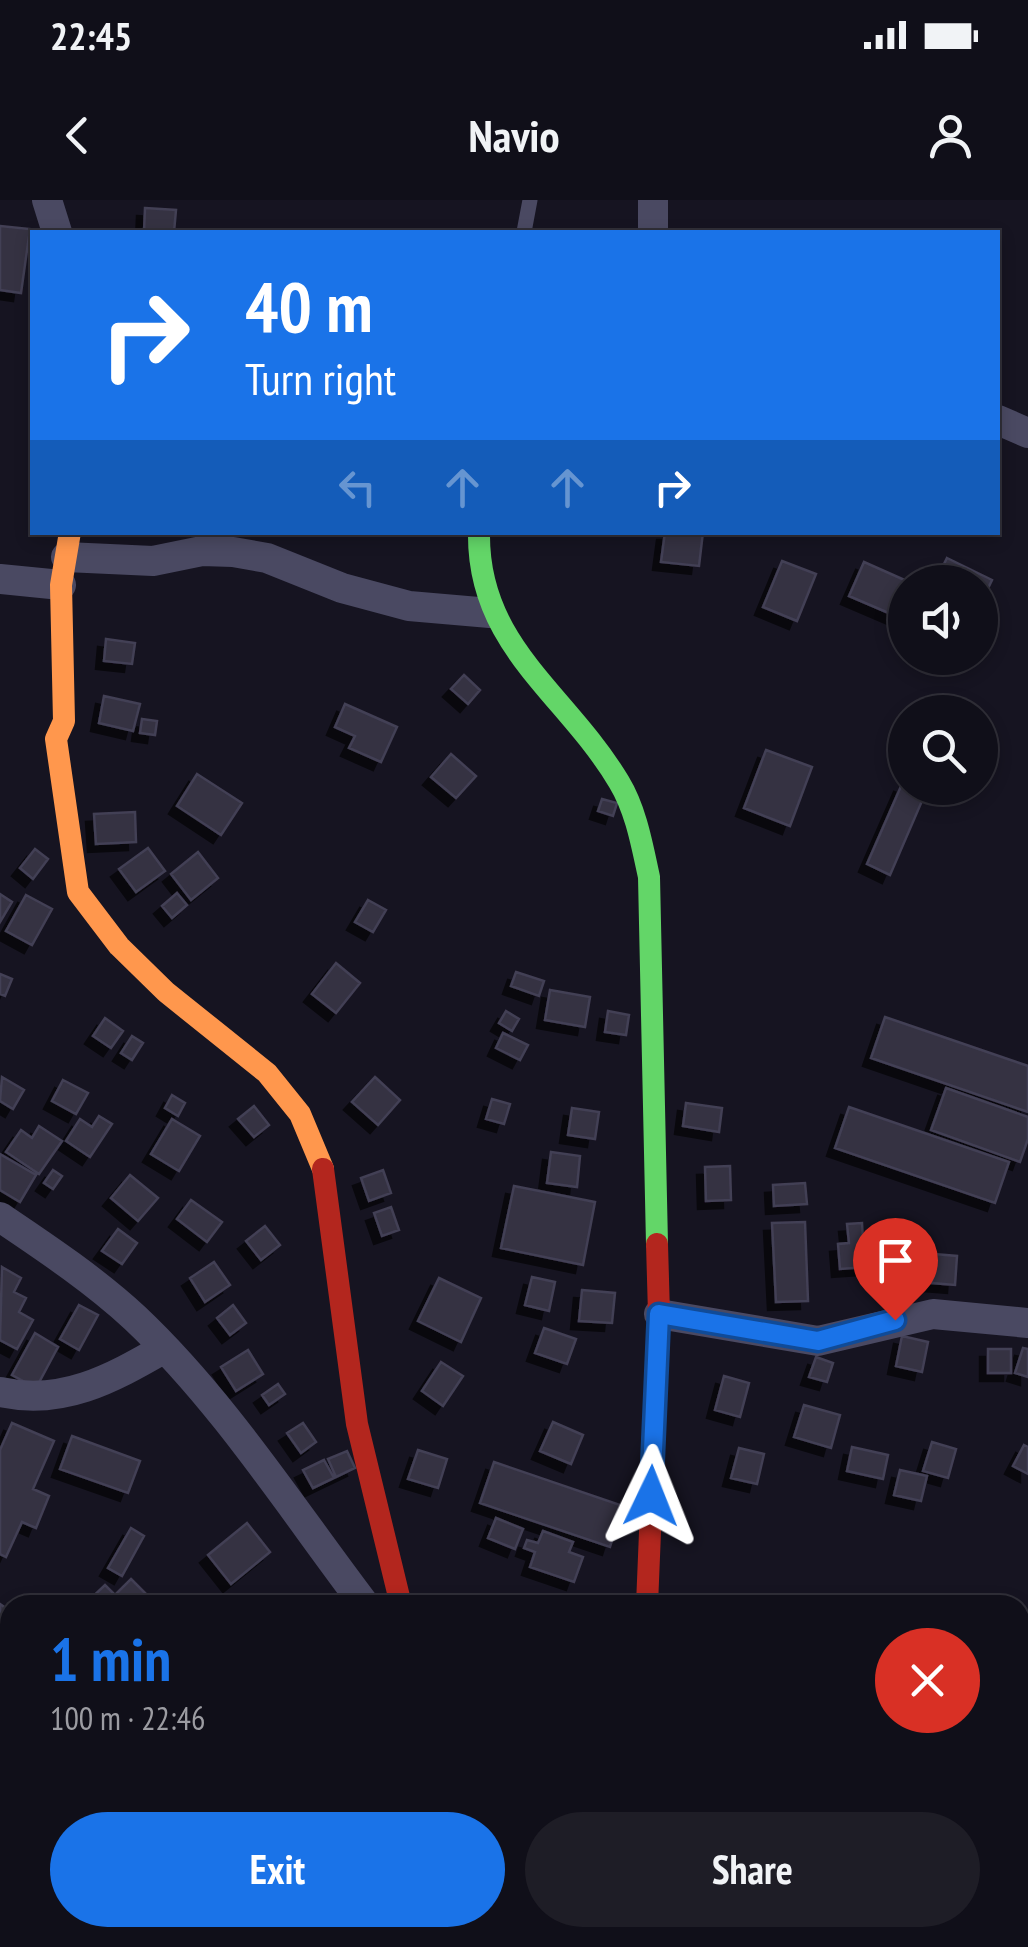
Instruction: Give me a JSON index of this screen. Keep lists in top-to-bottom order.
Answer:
{
  "page": {
    "status": "22:45",
    "header": "Navio",
    "turn": ["40 m", "Turn right"],
    "heading": ["1 min", "100 m · 22:46"],
    "buttons": ["Exit", "Share"]
  }
}
